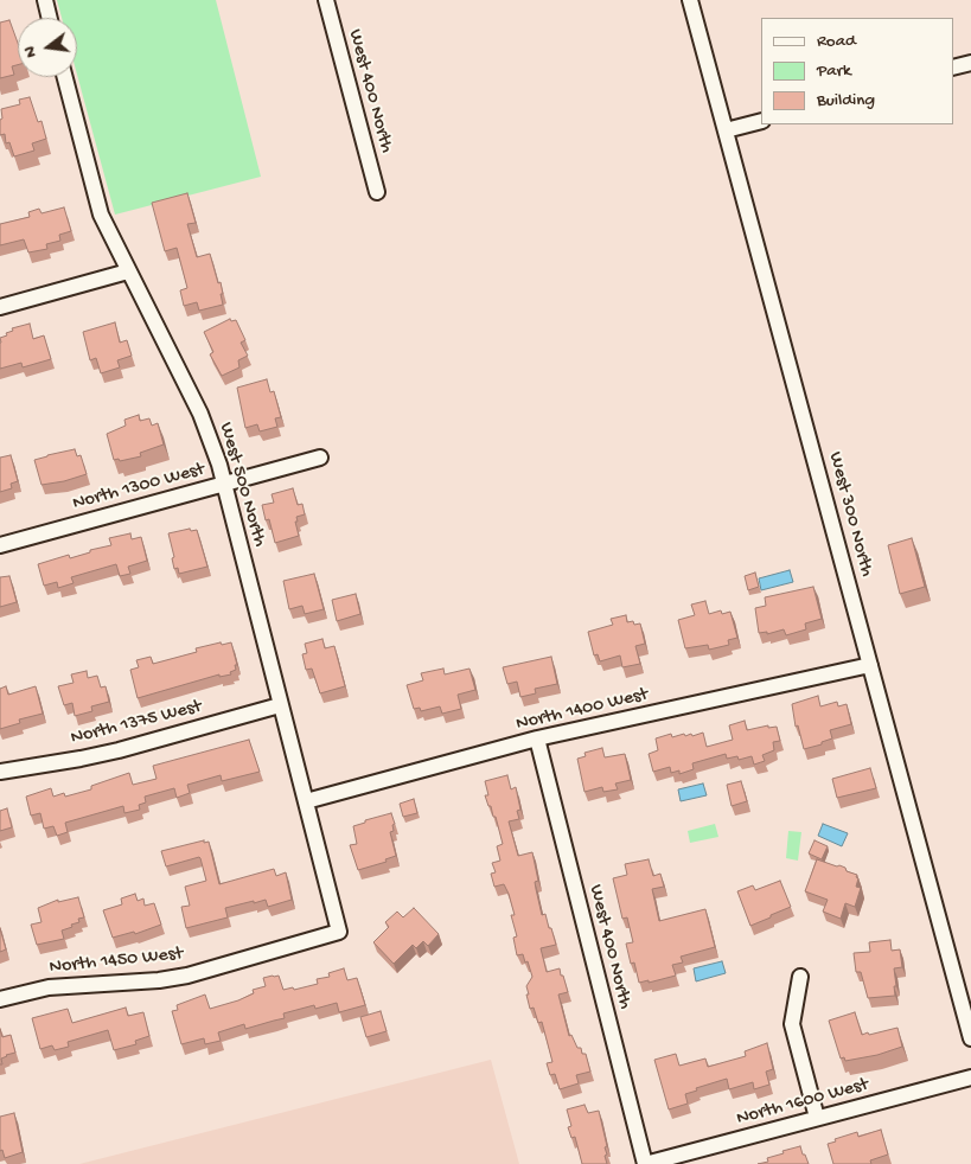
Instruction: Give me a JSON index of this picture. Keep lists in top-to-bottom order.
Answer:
{
  "streets": {
    "street": [
      "West 400 North",
      "West 500 North",
      "North 1300 West",
      "West 300 North",
      "North 1400 West",
      "North 1375 West",
      "North 1450 West",
      "North 1600 West"
    ]
  },
  "crossings": [
    ["West 400 North", "North 1400 West"],
    ["West 400 North", "North 1600 West"],
    ["West 500 North", "North 1300 West"],
    ["West 500 North", "North 1400 West"],
    ["West 500 North", "North 1375 West"],
    ["West 500 North", "North 1450 West"],
    ["West 300 North", "North 1400 West"]
  ],
  "legend": ["Road", "Park", "Building"],
  "north": "left"
}
